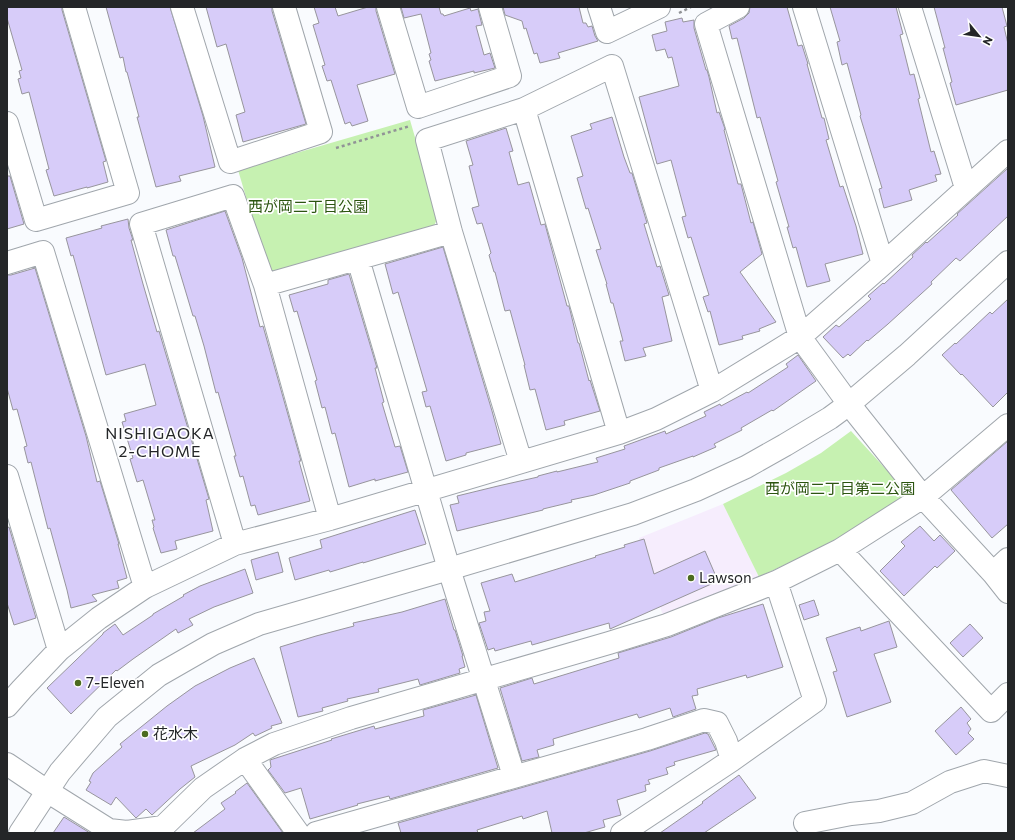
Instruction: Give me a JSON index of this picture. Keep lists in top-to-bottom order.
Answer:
{
  "districts": ["NISHIGAOKA 2-CHOME"],
  "parks": ["西が岡二丁目公園", "西が岡二丁目第二公園"],
  "places": ["Lawson", "7-Eleven", "花水木"],
  "north": "bottom right"
}
